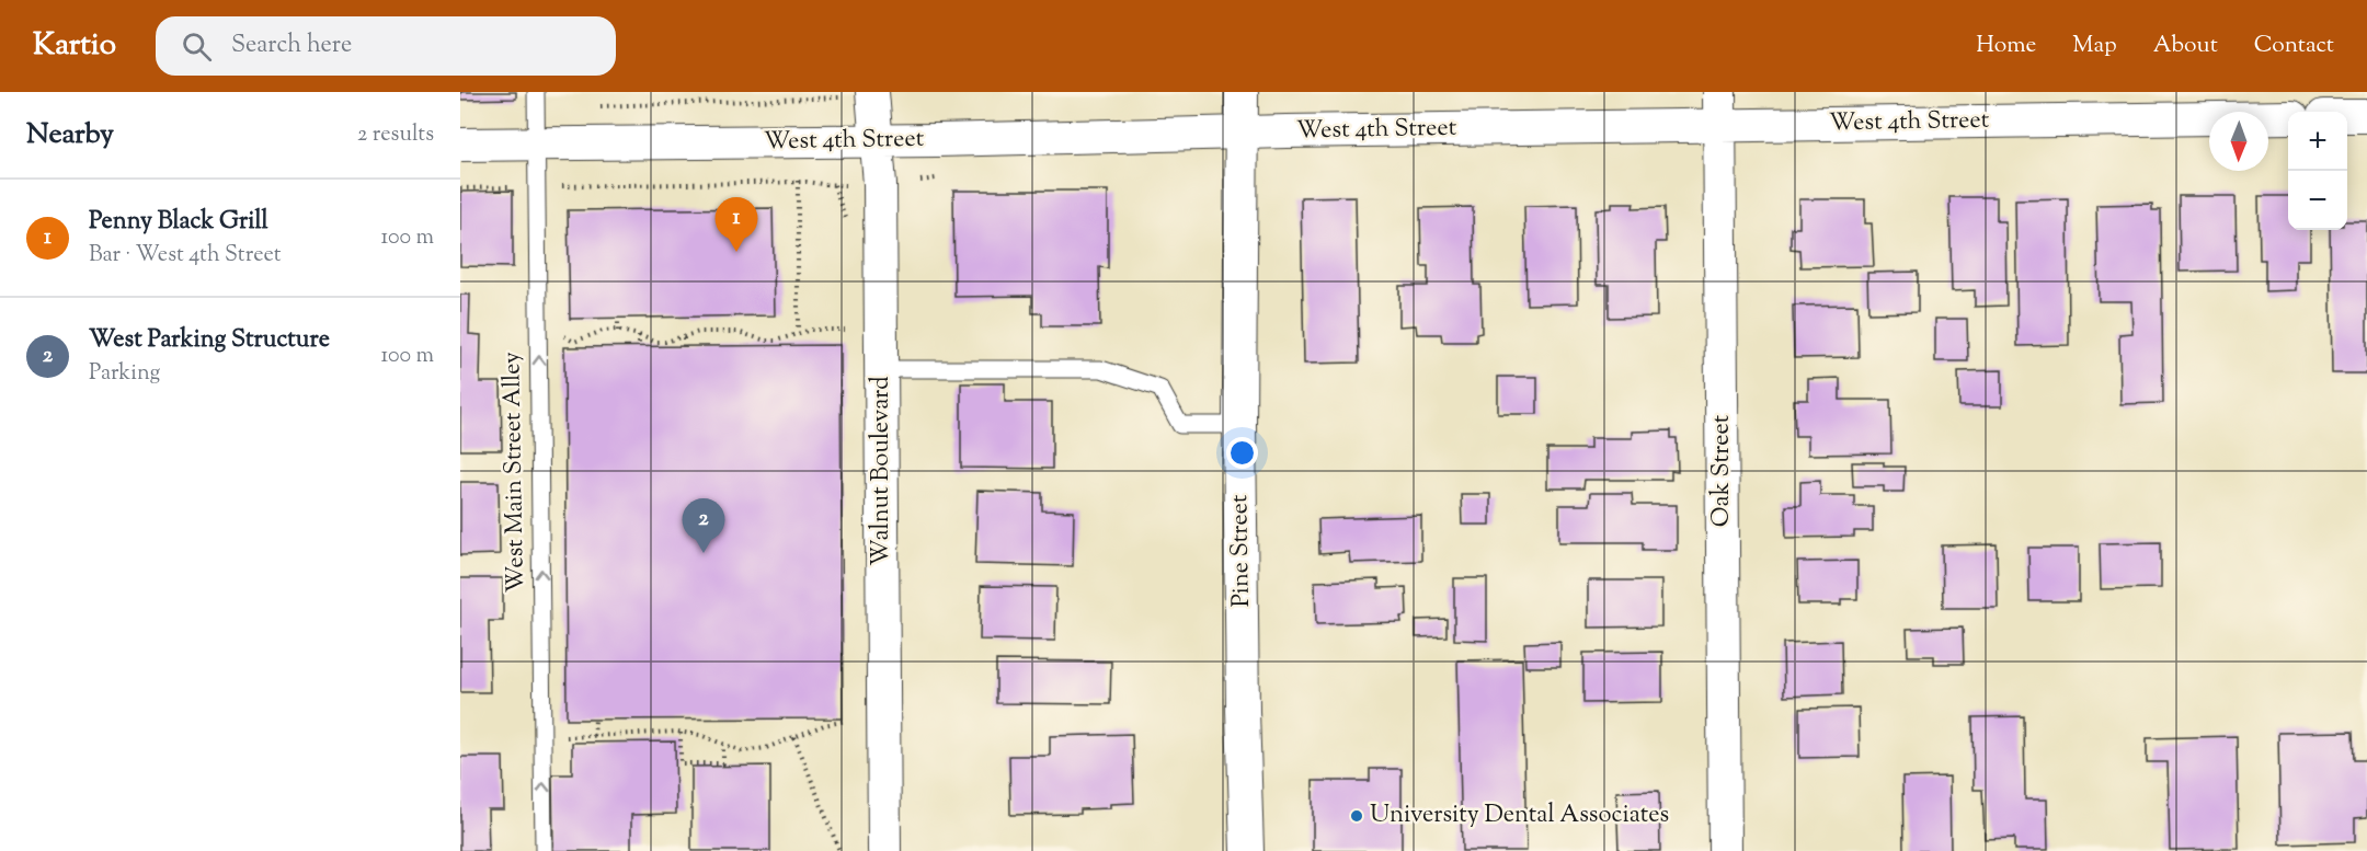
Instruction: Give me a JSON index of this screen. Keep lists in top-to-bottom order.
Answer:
{
  "streets": {
    "street": [
      "West 4th Street",
      "Walnut Boulevard",
      "Oak Street",
      "Pine Street"
    ],
    "lane": ["West Main Street Alley"]
  },
  "crossings": [
    ["West 4th Street", "Walnut Boulevard"],
    ["West 4th Street", "Oak Street"],
    ["West 4th Street", "West Main Street Alley"],
    ["West 4th Street", "Pine Street"]
  ],
  "one_way": ["West Main Street Alley"],
  "places": ["University Dental Associates"],
  "north": "bottom",
  "page": {
    "header": "Kartio",
    "search": "Search here",
    "nav": [
      "Home",
      "Map",
      "About",
      "Contact"
    ],
    "heading": ["Nearby", "2 results"],
    "map_buttons": ["+", "−"],
    "list": [
      {
        "mark": "1",
        "name": "Penny Black Grill",
        "note": "Bar · West 4th Street",
        "value": "100 m"
      },
      {
        "mark": "2",
        "name": "West Parking Structure",
        "note": "Parking",
        "value": "100 m"
      }
    ],
    "pins": ["1", "2"]
  }
}
